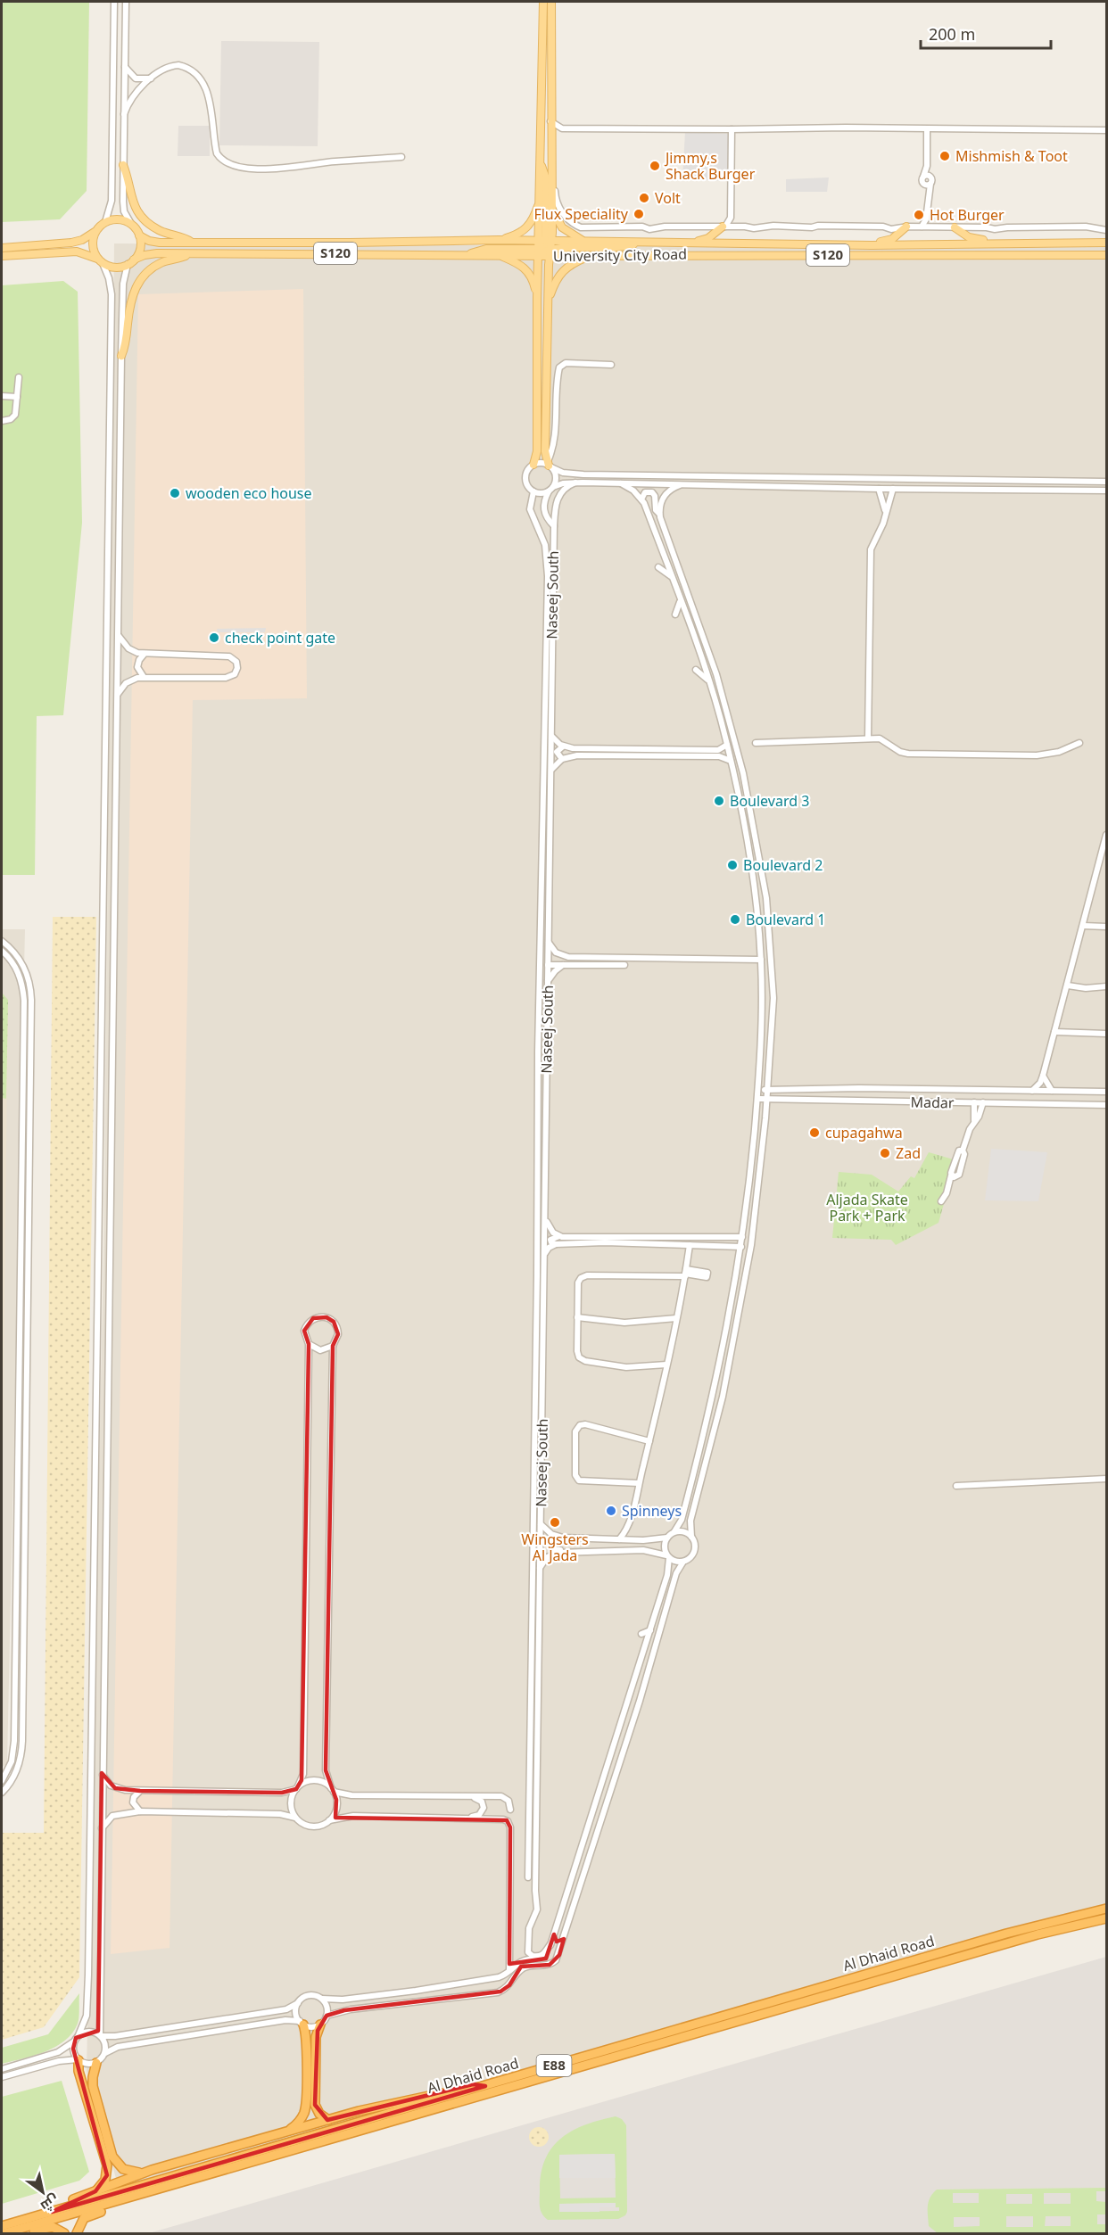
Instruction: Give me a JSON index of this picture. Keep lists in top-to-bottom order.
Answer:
{
  "streets": {
    "highway": ["Al Dhaid Road", "E88"],
    "main road": ["S120", "University City Road"],
    "street": ["Naseej South", "Madar"]
  },
  "parks": ["Aljada Skate Park + Park"],
  "places": [
    "Mishmish & Toot",
    "Jimmy,s Shack Burger",
    "Volt",
    "Flux Speciality",
    "Hot Burger",
    "wooden eco house",
    "check point gate",
    "Boulevard 3",
    "Boulevard 2",
    "Boulevard 1",
    "cupagahwa",
    "Zad",
    "Spinneys",
    "Wingsters Al Jada"
  ],
  "scale_bar": "200 m",
  "north": "bottom right"
}
